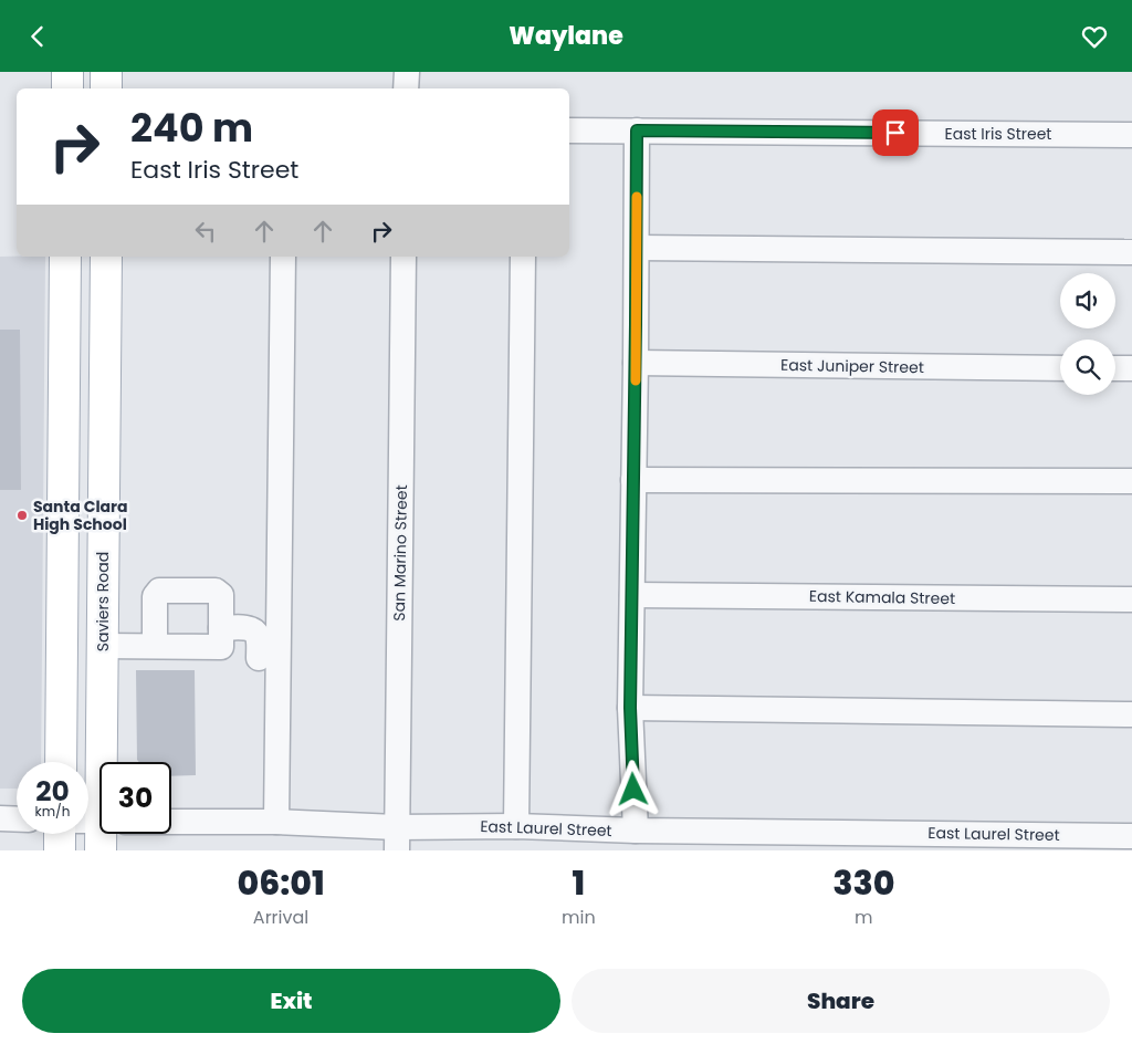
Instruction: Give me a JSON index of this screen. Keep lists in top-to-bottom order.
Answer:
{
  "streets": {
    "main road": ["Saviers Road"],
    "street": [
      "East Iris Street",
      "East Juniper Street",
      "San Marino Street",
      "East Kamala Street",
      "East Laurel Street"
    ]
  },
  "crossings": [
    ["San Marino Street", "East Laurel Street"]
  ],
  "places": ["Santa Clara High School"],
  "page": {
    "header": "Waylane",
    "turn": ["240 m", "East Iris Street"],
    "speed": "20 km/h",
    "limit": "30",
    "eta": [
      "06:01",
      "Arrival",
      "1",
      "min",
      "330",
      "m"
    ],
    "buttons": ["Exit", "Share"]
  }
}
